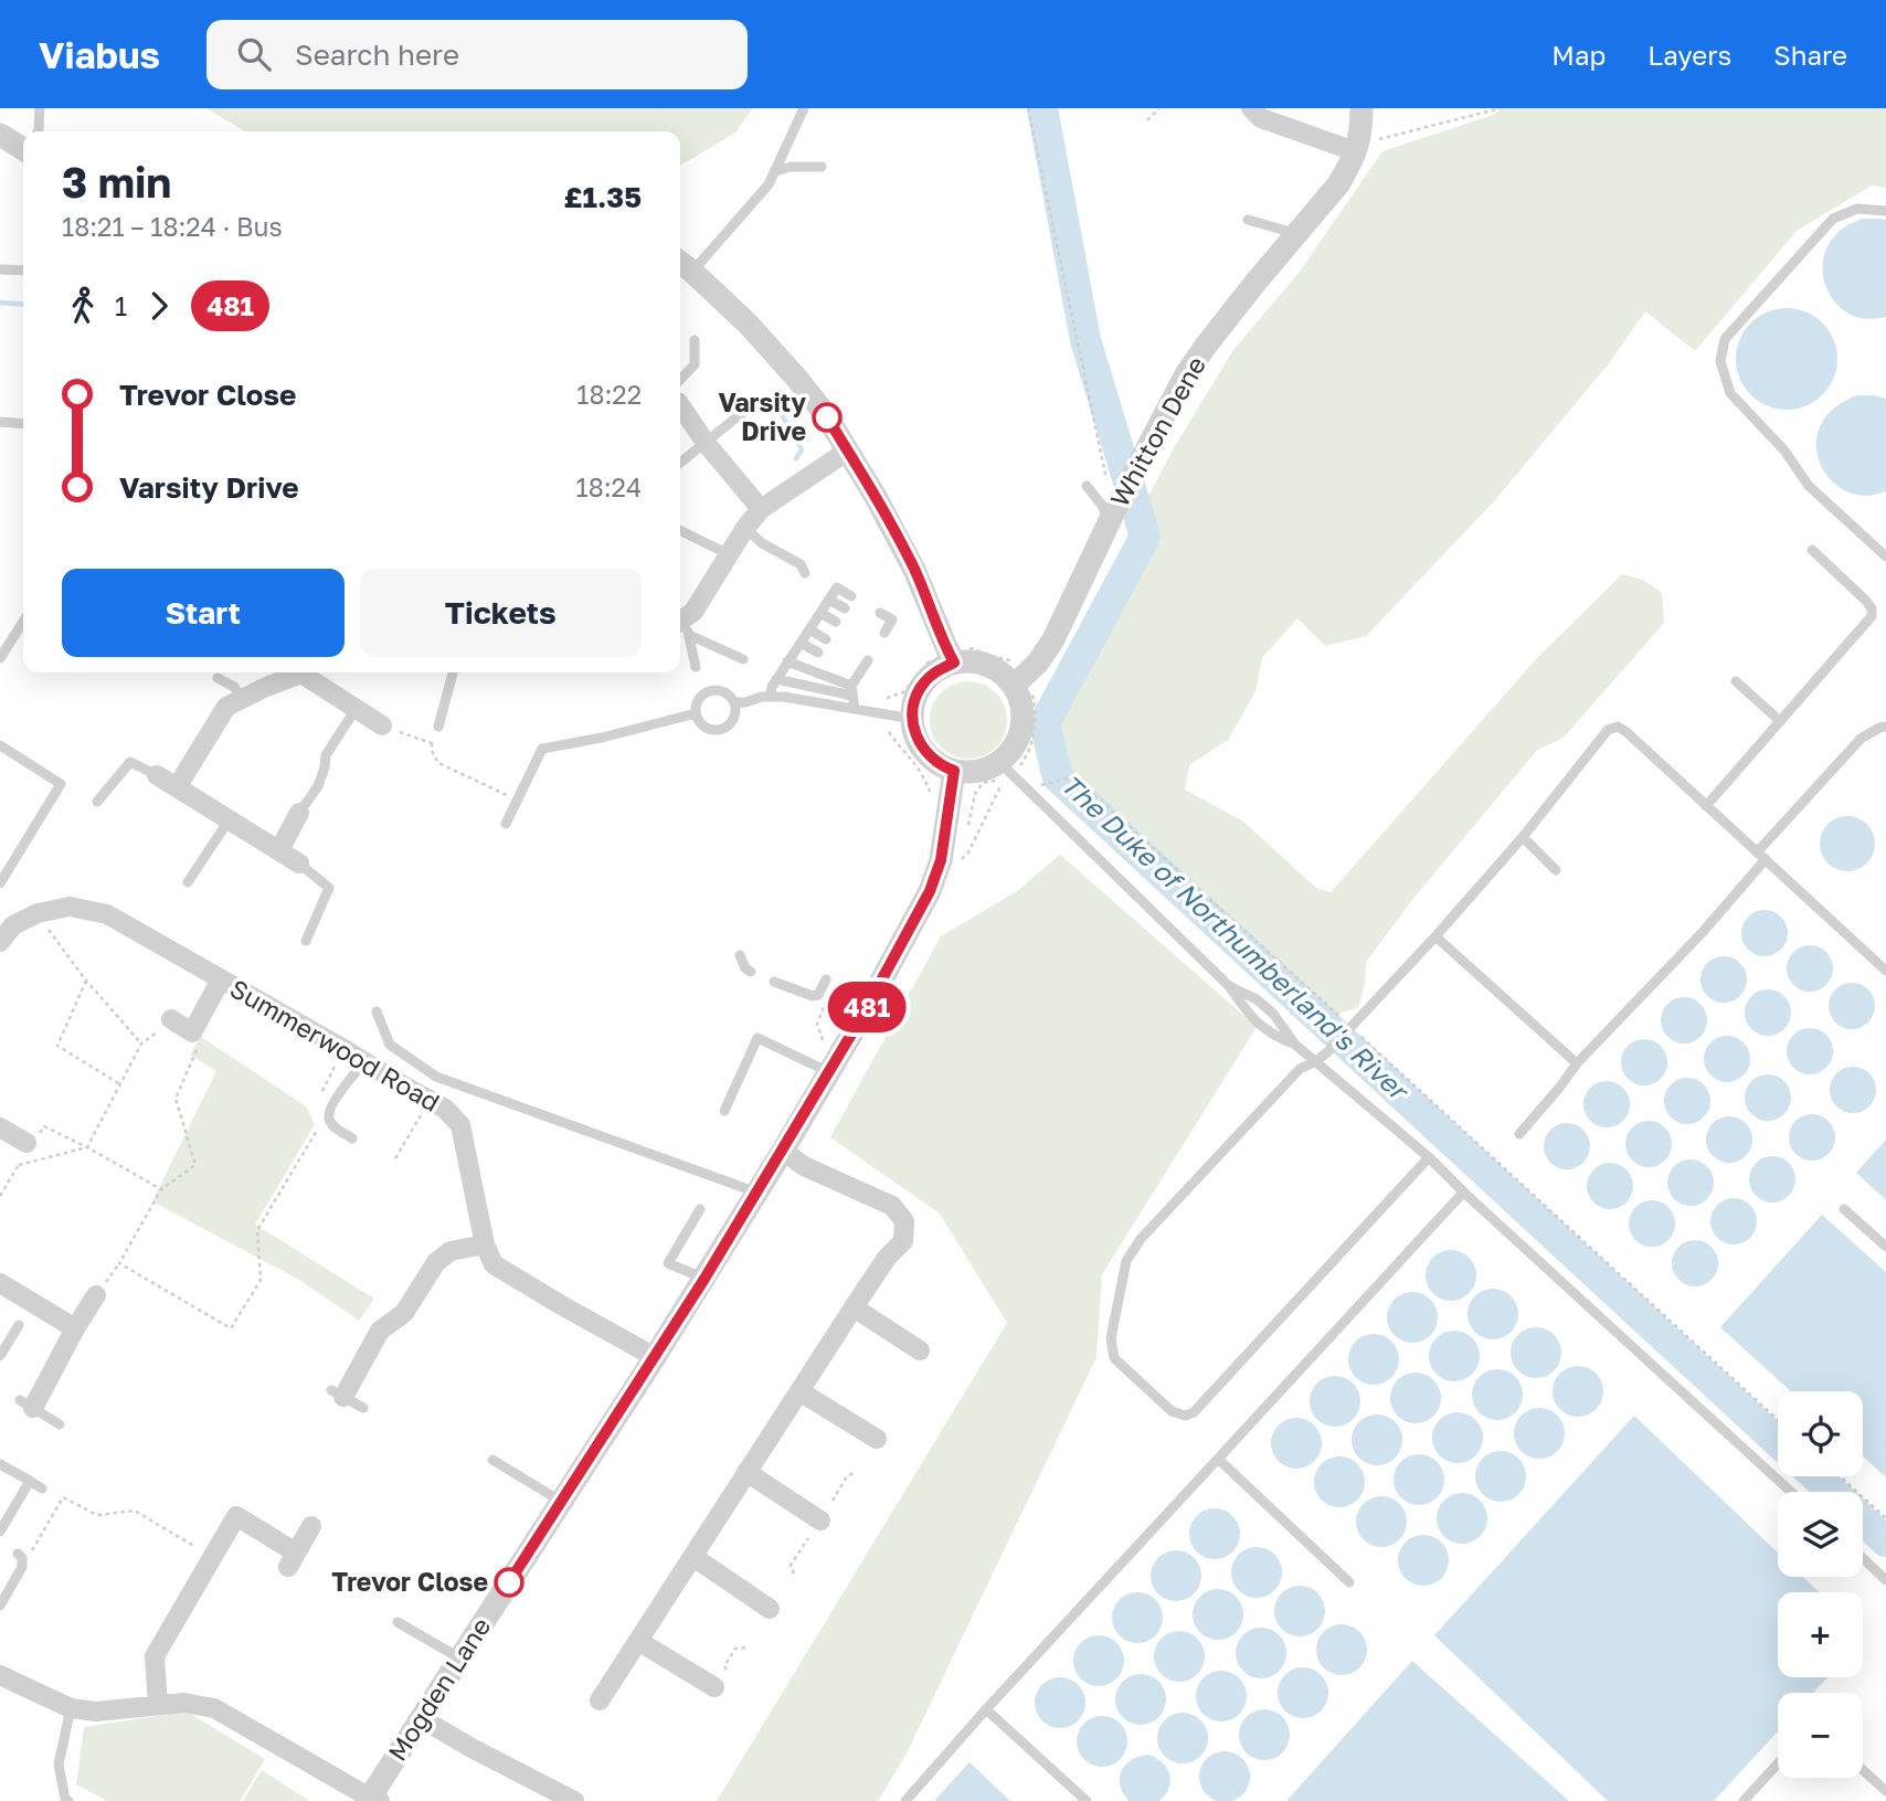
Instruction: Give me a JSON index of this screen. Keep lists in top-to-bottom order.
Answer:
{
  "streets": {
    "street": ["Whitton Dene", "Summerwood Road", "Mogden Lane"]
  },
  "crossings": [
    ["Whitton Dene", "Mogden Lane"],
    ["Summerwood Road", "Mogden Lane"]
  ],
  "water": ["The Duke of Northumberland's River"],
  "places": ["Varsity Drive", "Trevor Close"],
  "lines": ["bus line 481"],
  "page": {
    "header": "Viabus",
    "search": "Search here",
    "nav": ["Map", "Layers", "Share"],
    "on_map": "481",
    "heading": ["3 min", "18:21 – 18:24 · Bus", "£1.35"],
    "legs": ["1", "481"],
    "list": [
      {
        "name": "Trevor Close",
        "value": "18:22"
      },
      {
        "name": "Varsity Drive",
        "value": "18:24"
      }
    ],
    "buttons": ["Start", "Tickets"],
    "map_buttons": ["+", "−"]
  }
}
